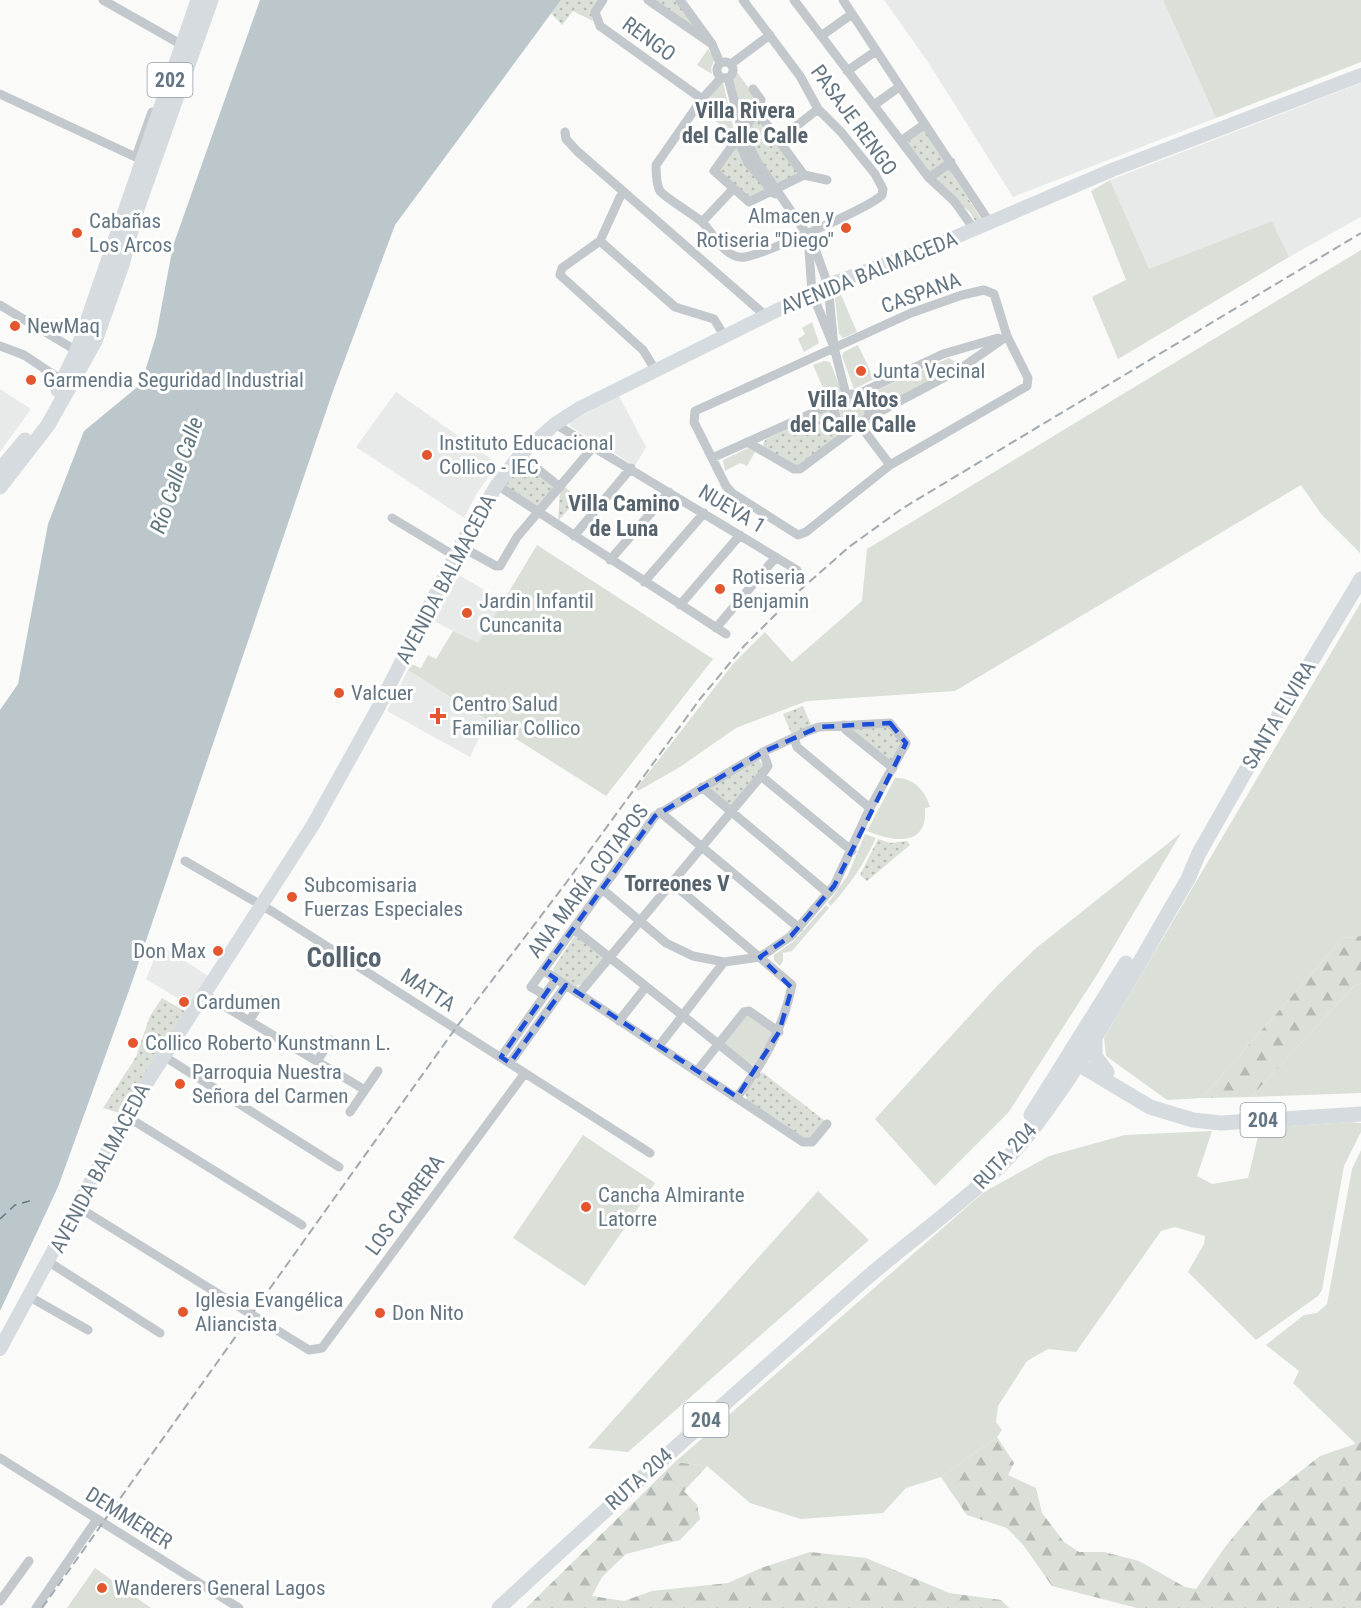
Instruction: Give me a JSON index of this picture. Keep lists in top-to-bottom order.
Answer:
{
  "streets": {
    "main road": [
      "202",
      "AVENIDA BALMACEDA",
      "SANTA ELVIRA",
      "204",
      "RUTA 204"
    ],
    "street": [
      "RENGO",
      "PASAJE RENGO",
      "CASPANA",
      "NUEVA 1",
      "ANA MARÍA COTAPOS",
      "MATTA",
      "LOS CARRERA",
      "DEMMERER"
    ]
  },
  "crossings": [
    ["AVENIDA BALMACEDA", "NUEVA 1"],
    ["AVENIDA BALMACEDA", "MATTA"],
    ["AVENIDA BALMACEDA", "LOS CARRERA"],
    ["SANTA ELVIRA", "204"],
    ["SANTA ELVIRA", "RUTA 204"],
    ["MATTA", "LOS CARRERA"],
    ["204", "RUTA 204"]
  ],
  "districts": [
    "Villa Rivera del Calle Calle",
    "Villa Altos del Calle Calle",
    "Villa Camino de Luna",
    "Torreones V",
    "Collico"
  ],
  "water": ["Río Calle Calle"],
  "places": {
    "other": [
      "Almacen y Rotiseria \"Diego\"",
      "Cabañas Los Arcos",
      "NewMaq",
      "Junta Vecinal",
      "Garmendia Seguridad Industrial",
      "Instituto Educacional Collico - IEC",
      "Rotiseria Benjamin",
      "Jardin Infantil Cuncanita",
      "Valcuer",
      "Subcomisaria Fuerzas Especiales",
      "Don Max",
      "Cardumen",
      "Collico Roberto Kunstmann L.",
      "Parroquia Nuestra Señora del Carmen",
      "Cancha Almirante Latorre",
      "Iglesia Evangélica Aliancista",
      "Don Nito",
      "Wanderers General Lagos"
    ],
    "health": ["Centro Salud Familiar Collico"]
  }
}
